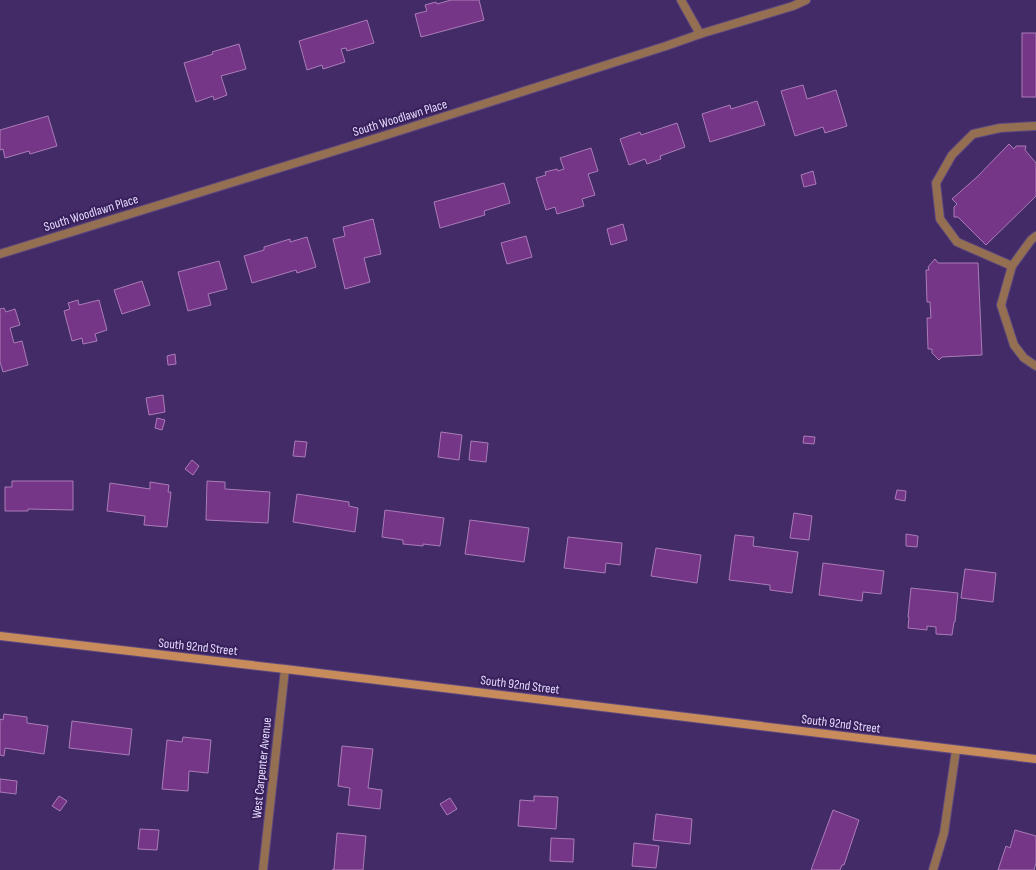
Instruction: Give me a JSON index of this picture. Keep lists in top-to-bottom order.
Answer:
{
  "streets": {
    "main road": ["South 92nd Street"],
    "street": ["South Woodlawn Place", "West Carpenter Avenue"]
  },
  "crossings": [
    ["South 92nd Street", "West Carpenter Avenue"]
  ]
}
